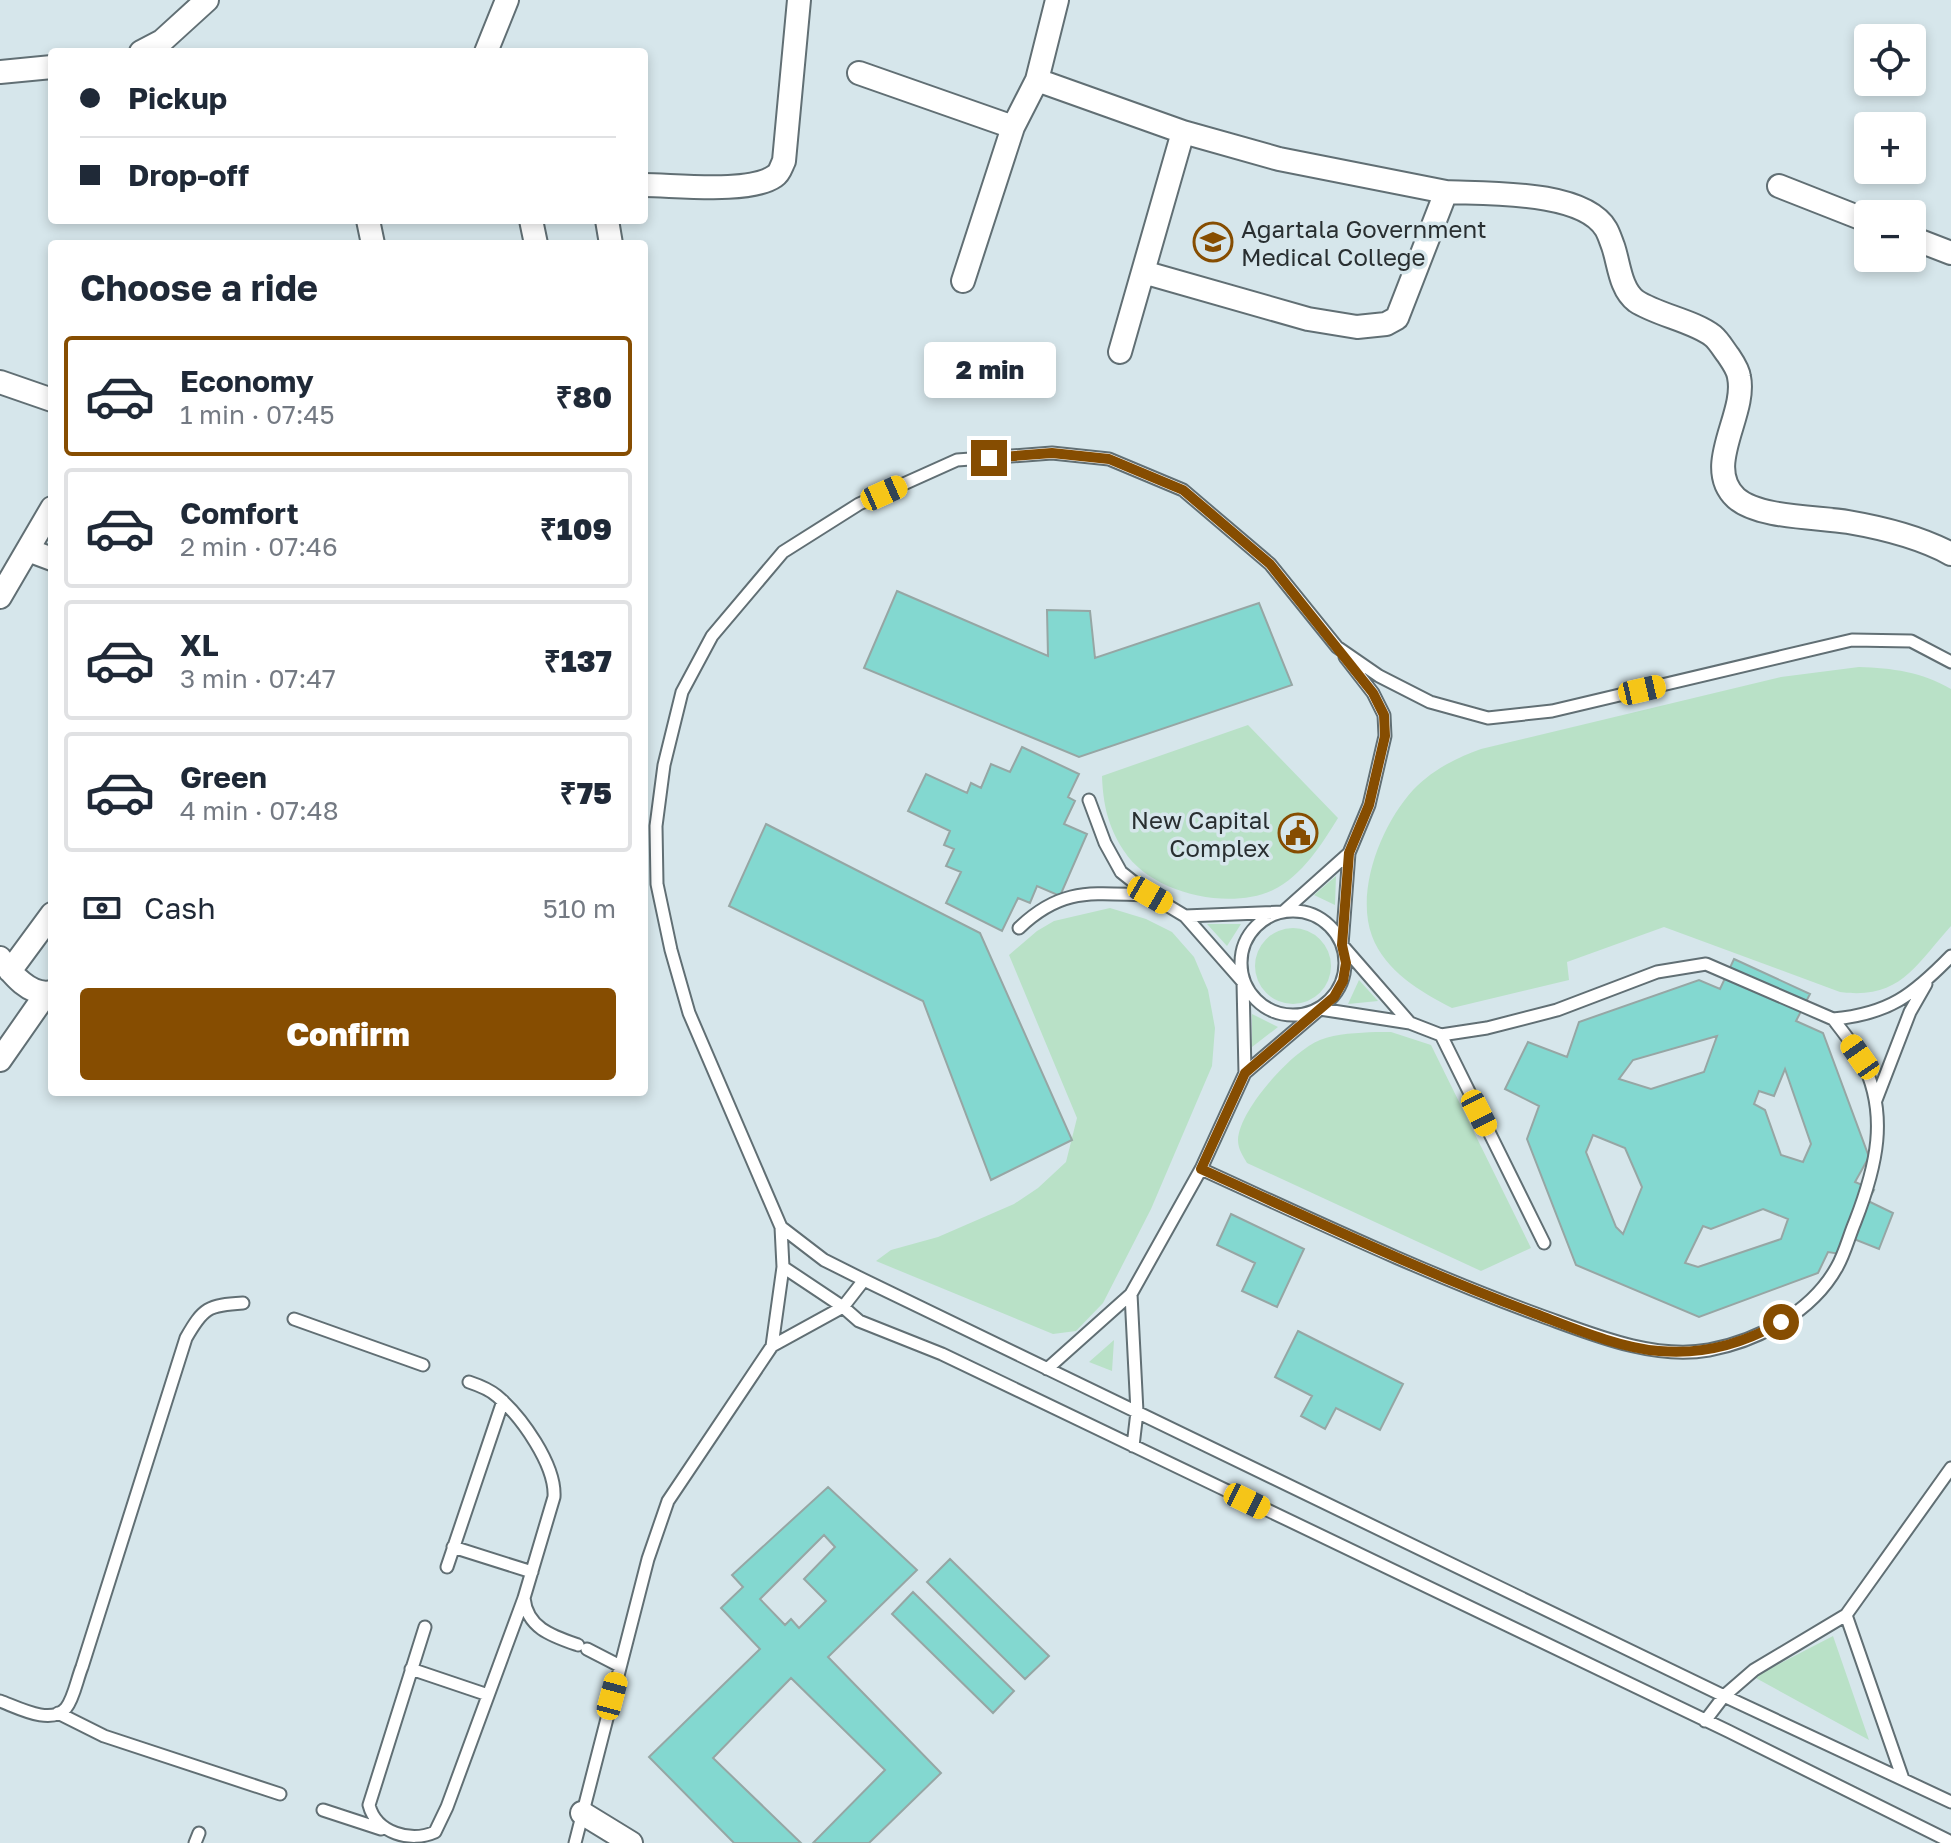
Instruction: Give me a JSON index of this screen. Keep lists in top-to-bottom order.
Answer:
{
  "places": {
    "school or university": ["Agartala Government Medical College"],
    "public building": ["New Capital Complex"]
  },
  "page": {
    "map_buttons": ["+", "−"],
    "banner": ["Pickup", "Drop-off"],
    "heading": "Choose a ride",
    "list": [
      {
        "name": "Economy",
        "note": "1 min · 07:45",
        "value": "₹80"
      },
      {
        "name": "Comfort",
        "note": "2 min · 07:46",
        "value": "₹109"
      },
      {
        "name": "XL",
        "note": "3 min · 07:47",
        "value": "₹137"
      },
      {
        "name": "Green",
        "note": "4 min · 07:48",
        "value": "₹75"
      }
    ],
    "bubble": "2 min",
    "pay": ["Cash", "510 m"],
    "buttons": "Confirm"
  }
}
